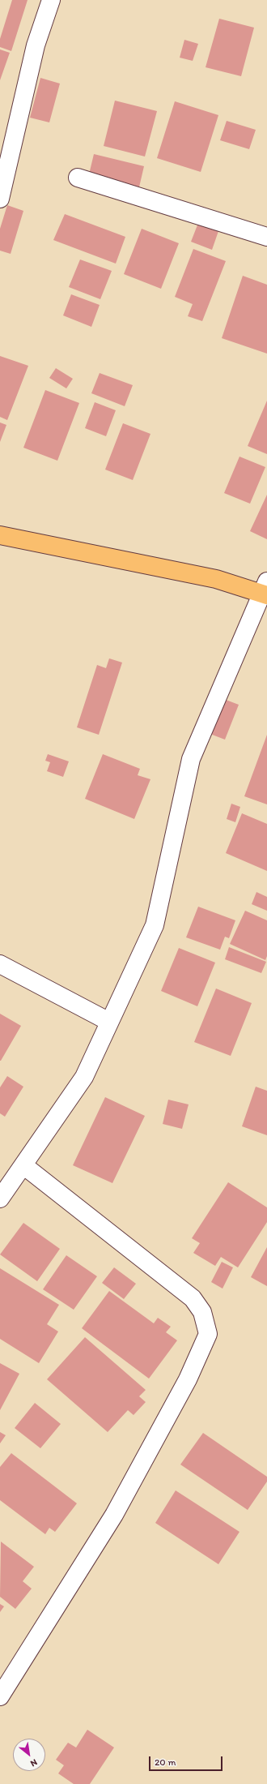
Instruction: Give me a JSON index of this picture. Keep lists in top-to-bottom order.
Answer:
{
  "scale_bar": "20 m",
  "north": "bottom right"
}
